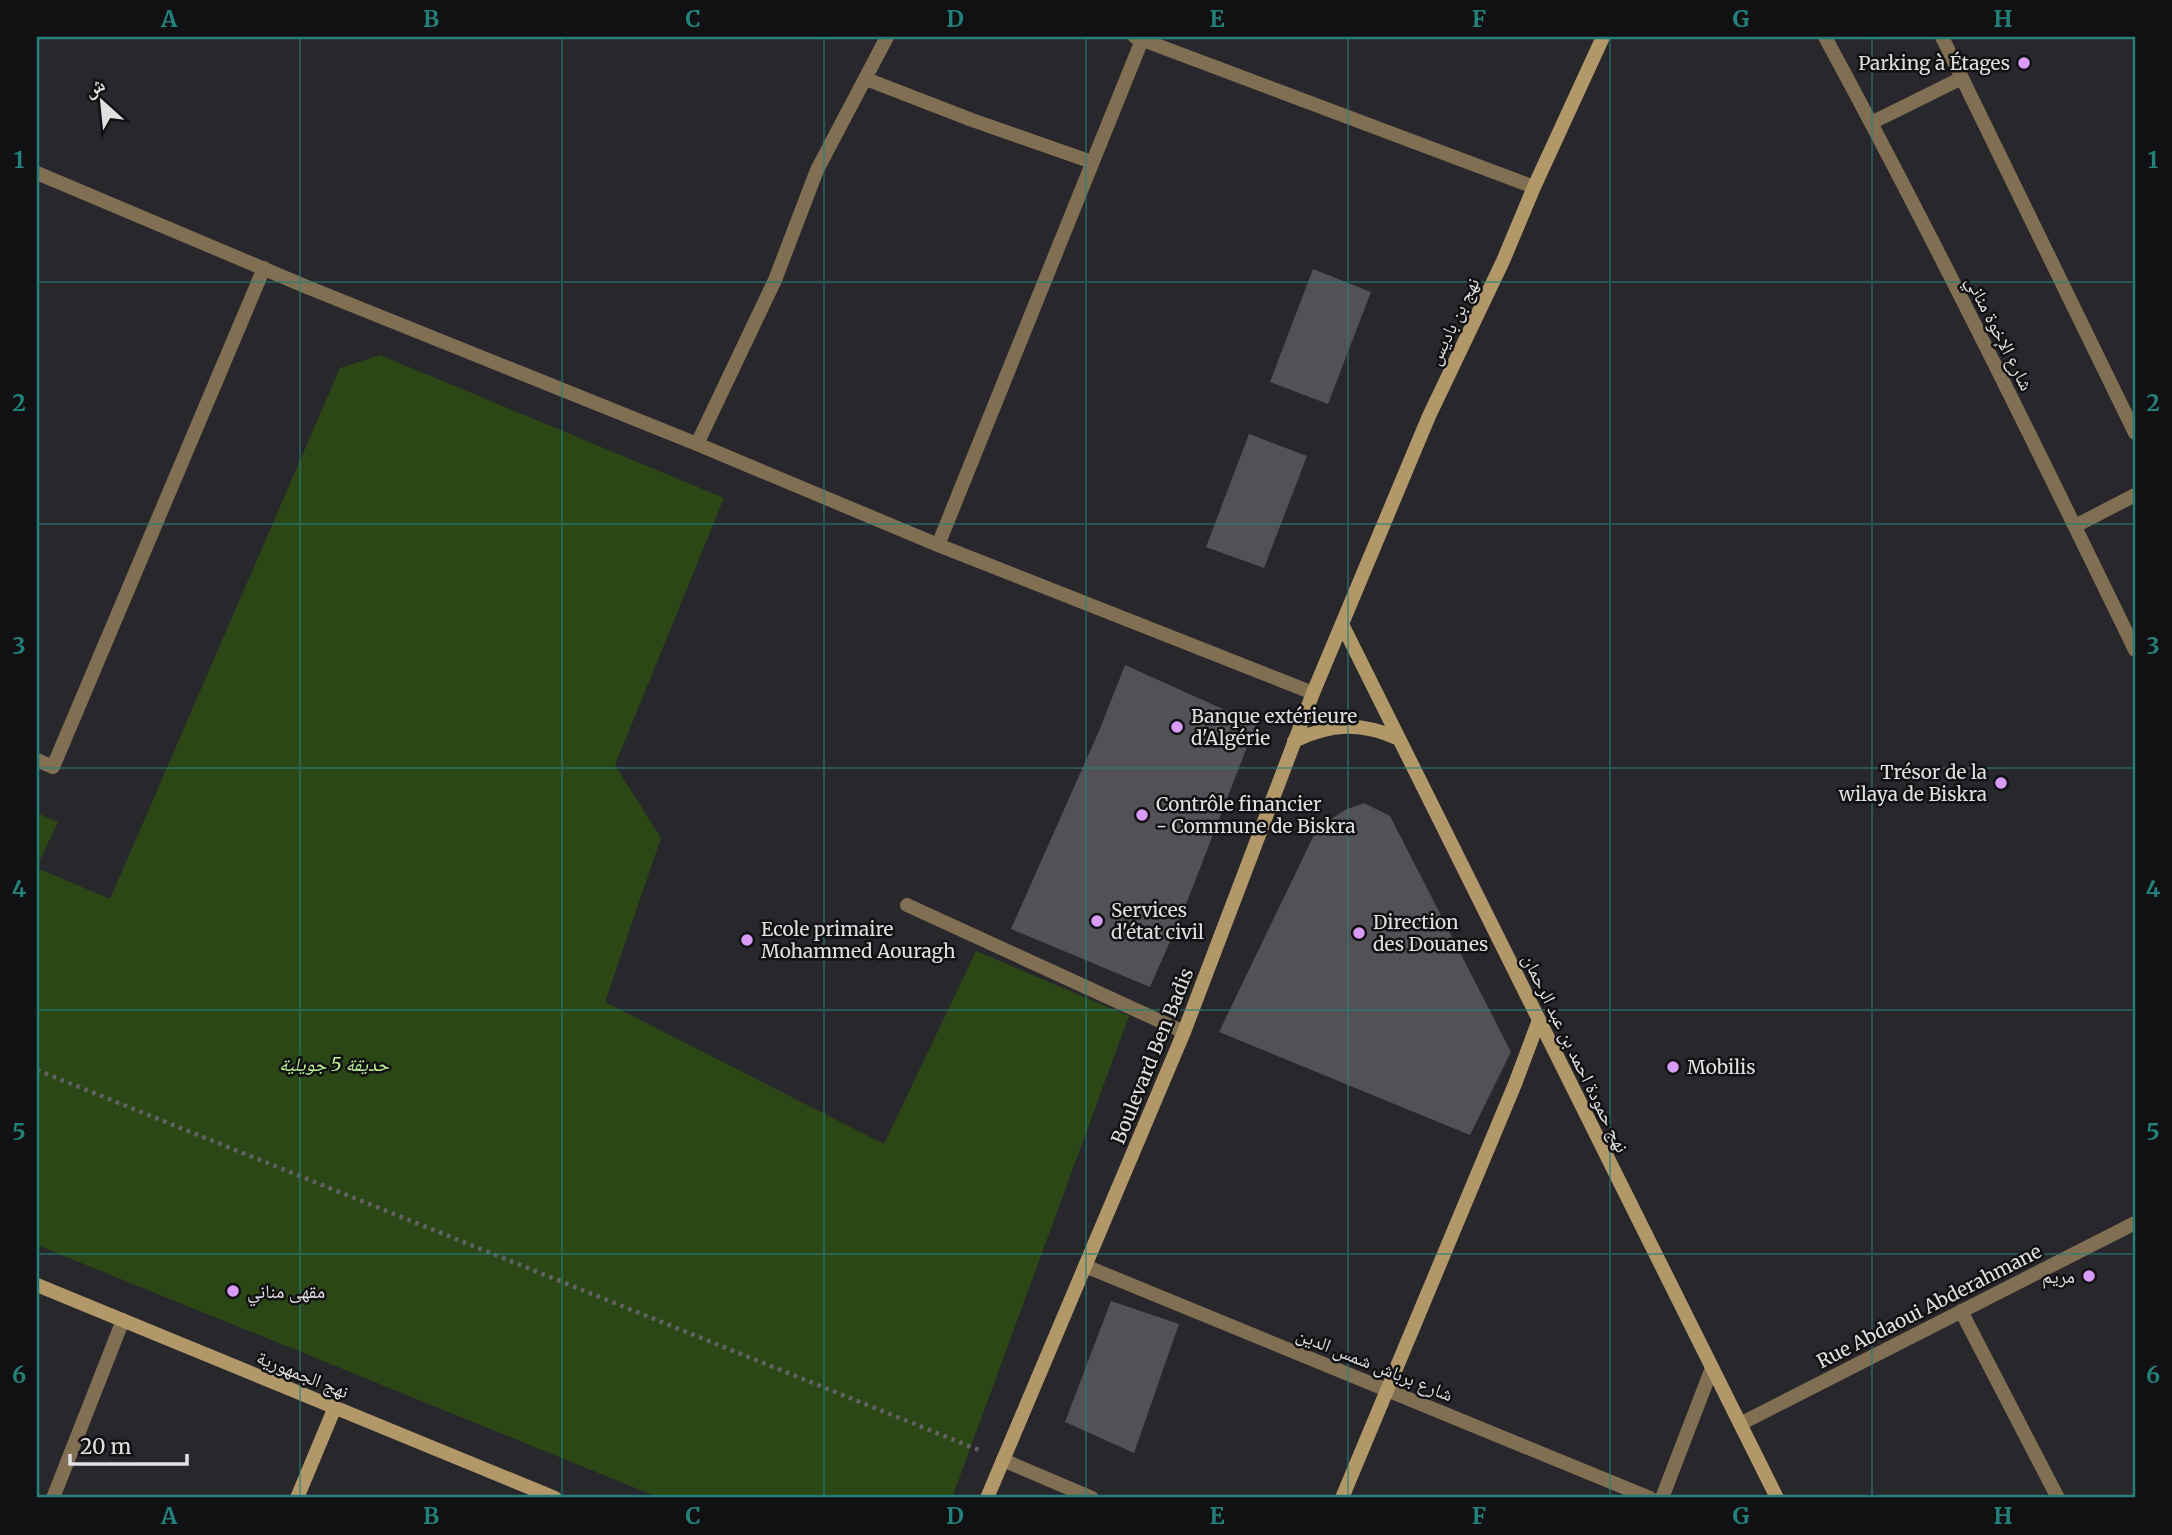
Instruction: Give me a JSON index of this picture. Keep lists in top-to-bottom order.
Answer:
{
  "streets": {
    "main road": [
      "نهج بن باديس",
      "نهج حمودة احمد بن عبد الرحمان",
      "Boulevard Ben Badis",
      "نهج الجمهورية"
    ],
    "street": ["شارع الإخوة مناني", "Rue Abdaoui Abderahmane", "شارع برباش شمس الدين"]
  },
  "crossings": [
    ["نهج بن باديس", "نهج حمودة احمد بن عبد الرحمان"],
    ["نهج بن باديس", "Boulevard Ben Badis"],
    ["نهج حمودة احمد بن عبد الرحمان", "Boulevard Ben Badis"],
    ["نهج حمودة احمد بن عبد الرحمان", "Rue Abdaoui Abderahmane"],
    ["Boulevard Ben Badis", "شارع برباش شمس الدين"]
  ],
  "parks": ["حديقة 5 جويلية"],
  "places": [
    "Parking à Étages",
    "Banque extérieure d'Algérie",
    "Trésor de la wilaya de Biskra",
    "Contrôle financier - Commune de Biskra",
    "Services d'état civil",
    "Direction des Douanes",
    "Ecole primaire Mohammed Aouragh",
    "Mobilis",
    "مريم",
    "مقهى مناني"
  ],
  "scale_bar": "20 m",
  "north": "top left",
  "grid": {
    "columns": [
      "A",
      "B",
      "C",
      "D",
      "E",
      "F",
      "G",
      "H"
    ],
    "rows": [
      "1",
      "2",
      "3",
      "4",
      "5",
      "6"
    ]
  }
}
